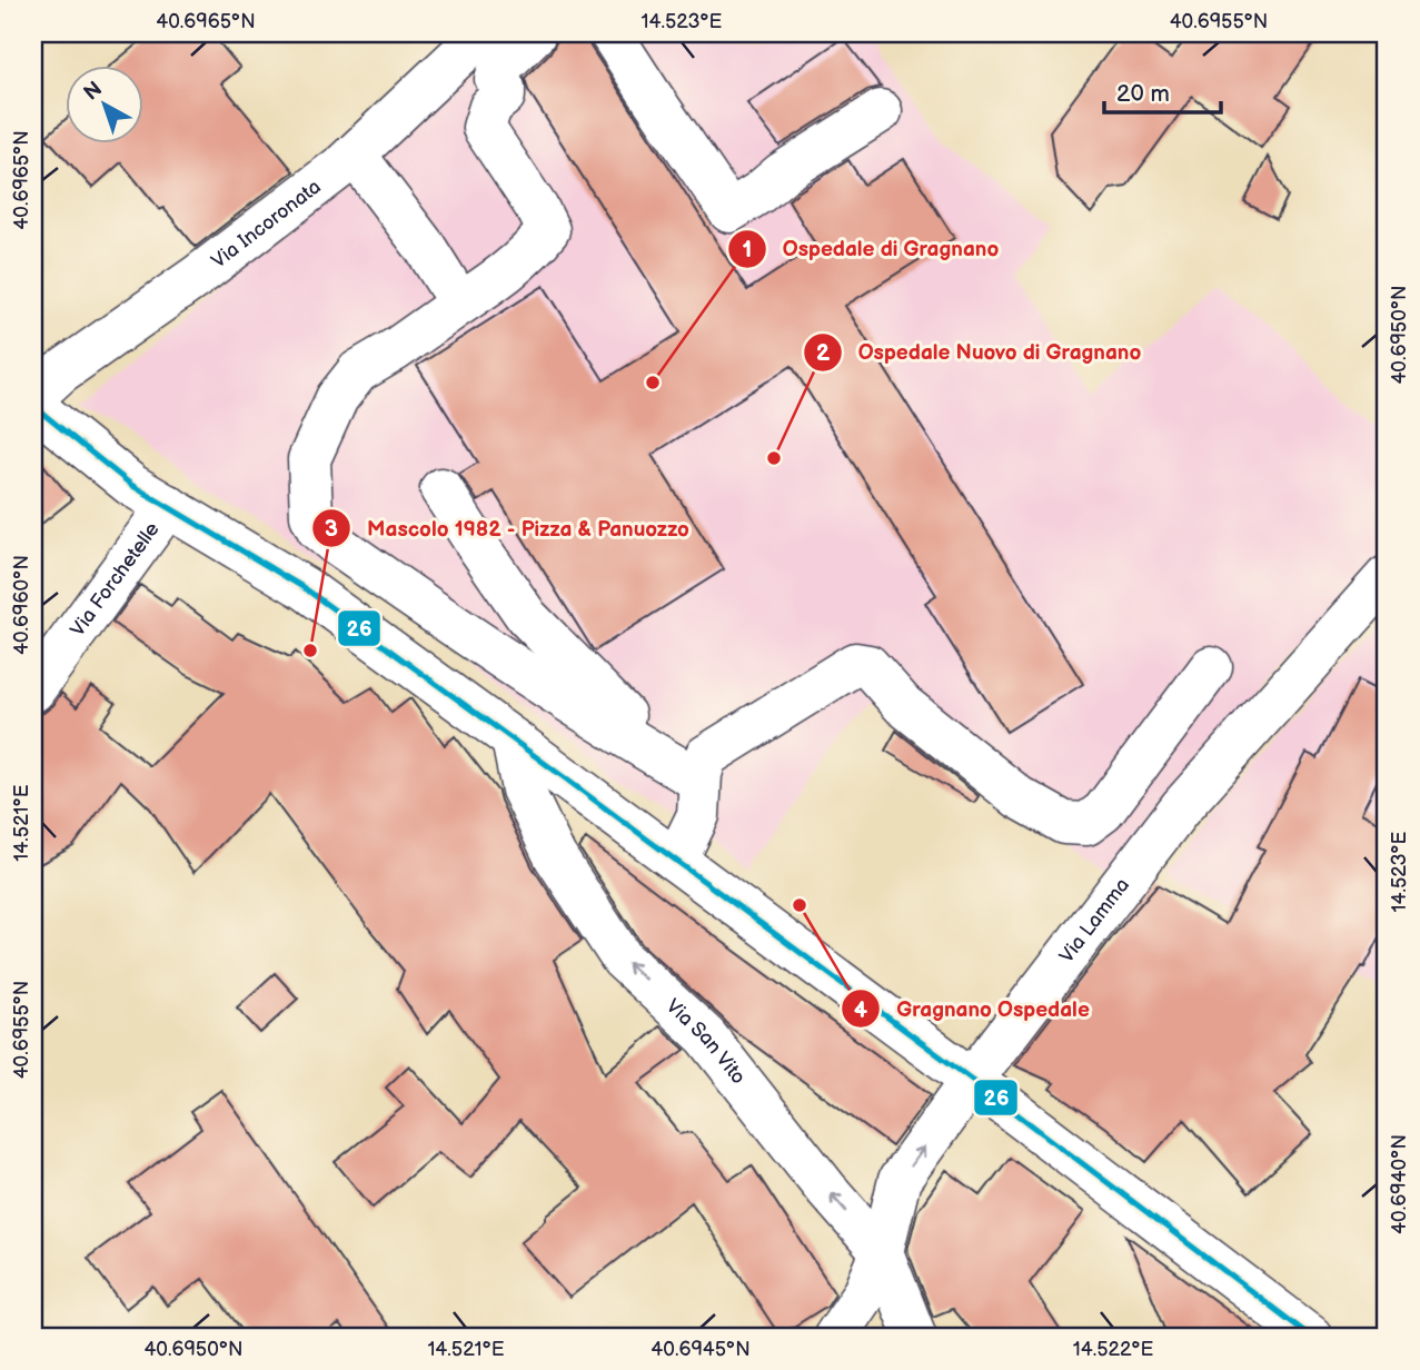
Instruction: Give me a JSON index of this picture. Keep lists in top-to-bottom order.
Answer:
{
  "streets": {
    "street": [
      "Via Incoronata",
      "Via Forchetelle",
      "Via Lamma",
      "Via San Vito"
    ]
  },
  "crossings": [
    ["Via Lamma", "Via San Vito"]
  ],
  "places": [
    "Ospedale di Gragnano",
    "Ospedale Nuovo di Gragnano",
    "Mascolo 1982 - Pizza & Panuozzo",
    "Gragnano Ospedale"
  ],
  "lines": ["transit line 26"],
  "scale_bar": "20 m",
  "north": "top left",
  "coordinates": [
    "40.6965°N",
    "14.523°E",
    "40.6955°N",
    "40.6950°N",
    "40.6960°N",
    "14.521°E",
    "40.6940°N",
    "40.6945°N",
    "14.522°E"
  ]
}
